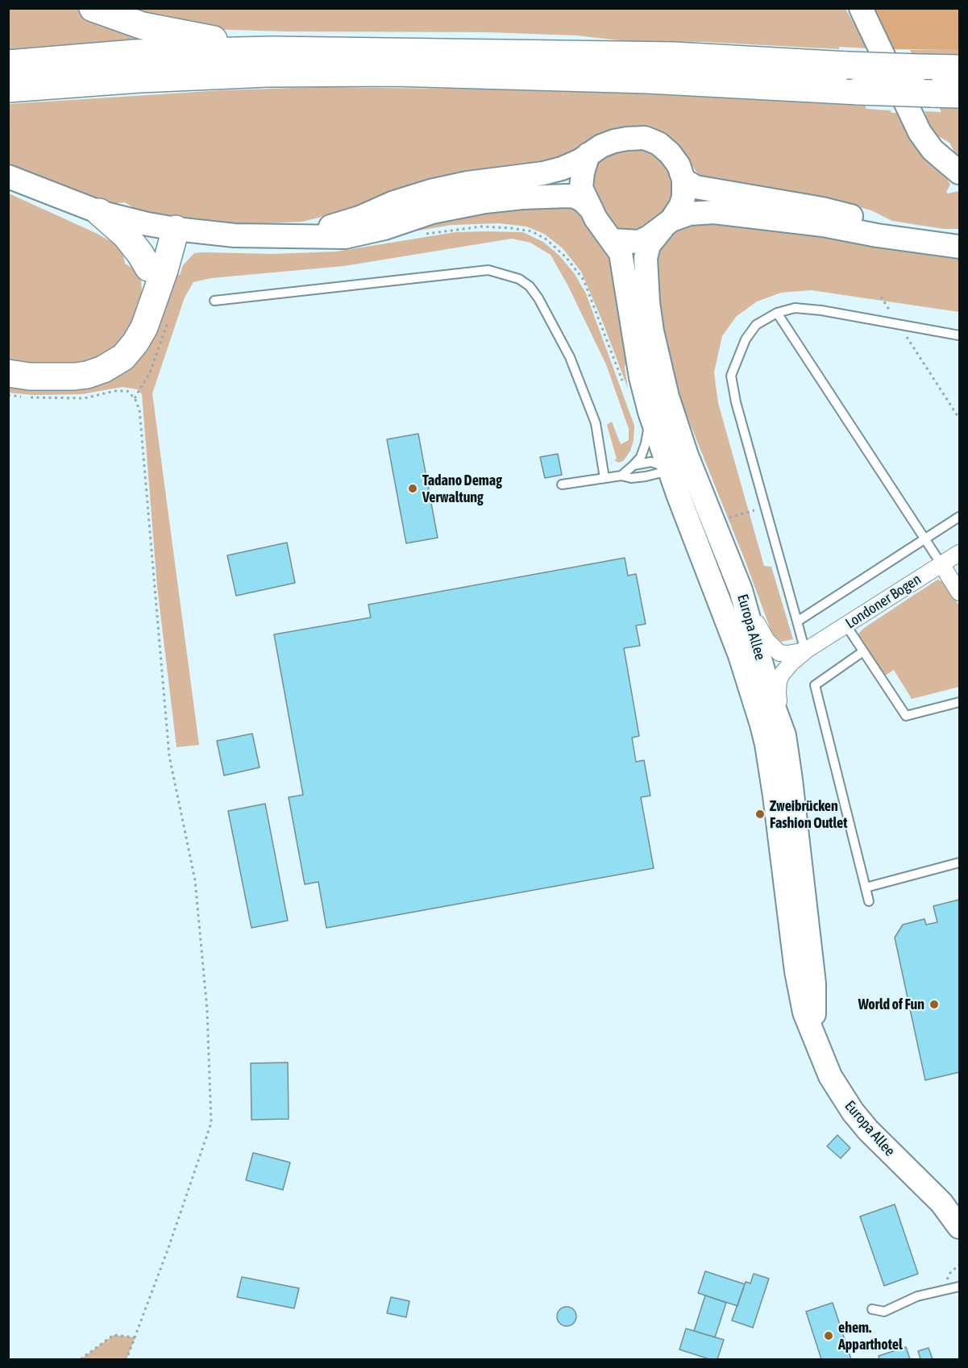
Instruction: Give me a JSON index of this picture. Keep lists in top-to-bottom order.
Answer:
{
  "streets": {
    "main road": ["Europa Allee"],
    "street": ["Londoner Bogen"]
  },
  "crossings": [
    ["Londoner Bogen", "Europa Allee"]
  ],
  "places": [
    "Tadano Demag Verwaltung",
    "Zweibrücken Fashion Outlet",
    "World of Fun",
    "ehem. Apparthotel"
  ]
}
